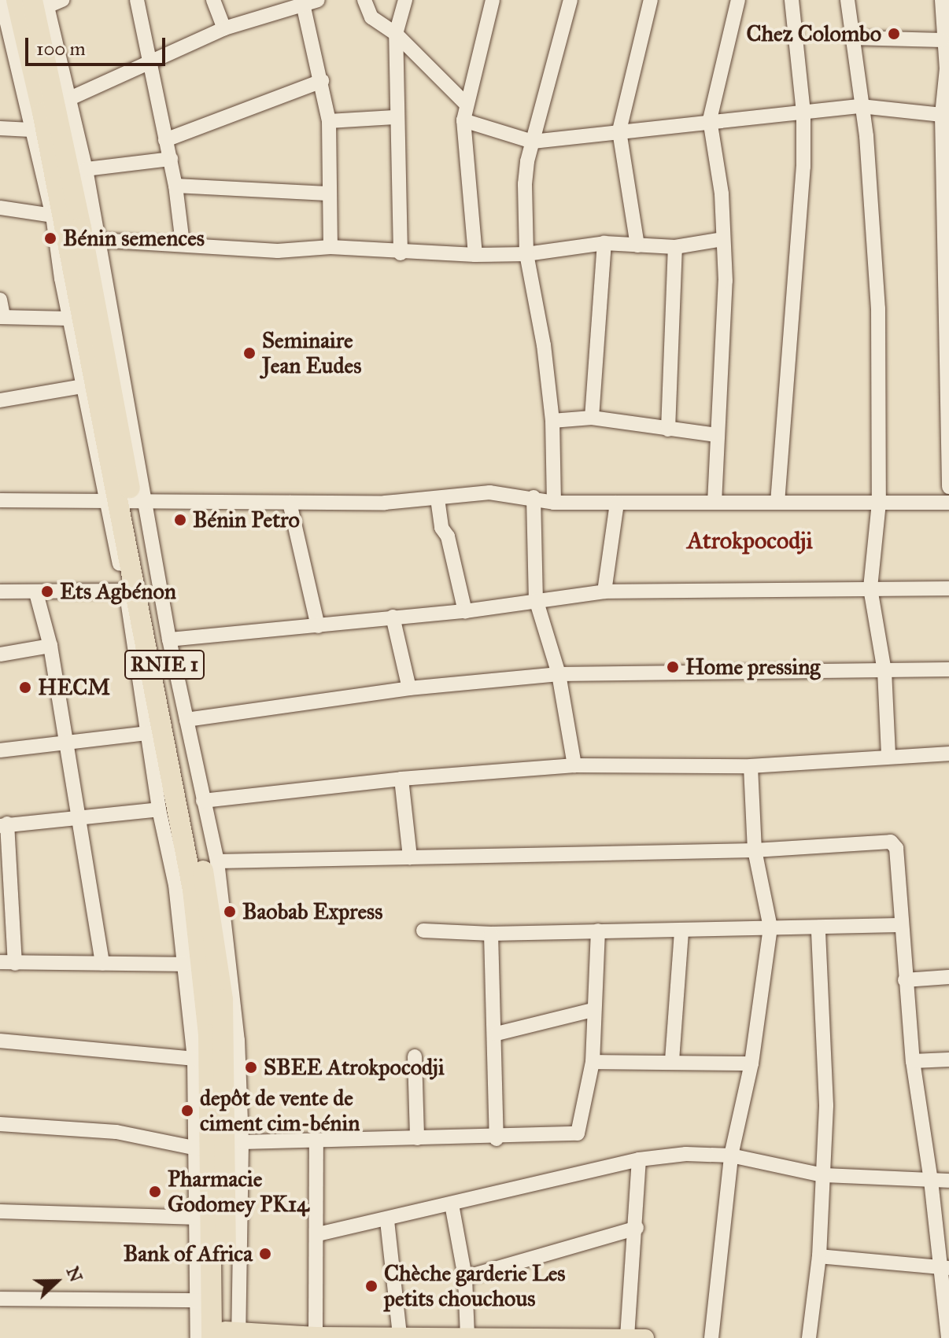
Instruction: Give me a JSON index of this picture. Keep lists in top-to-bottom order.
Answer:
{
  "streets": {
    "highway": ["RNIE 1"]
  },
  "districts": ["Atrokpocodji"],
  "places": [
    "Chez Colombo",
    "Bénin semences",
    "Seminaire Jean Eudes",
    "Bénin Petro",
    "Ets Agbénon",
    "Home pressing",
    "HECM",
    "Baobab Express",
    "SBEE Atrokpocodji",
    "depôt de vente de ciment cim-bénin",
    "Pharmacie Godomey PK14",
    "Bank of Africa",
    "Chèche garderie Les petits chouchous"
  ],
  "scale_bar": "100 m",
  "north": "right"
}
